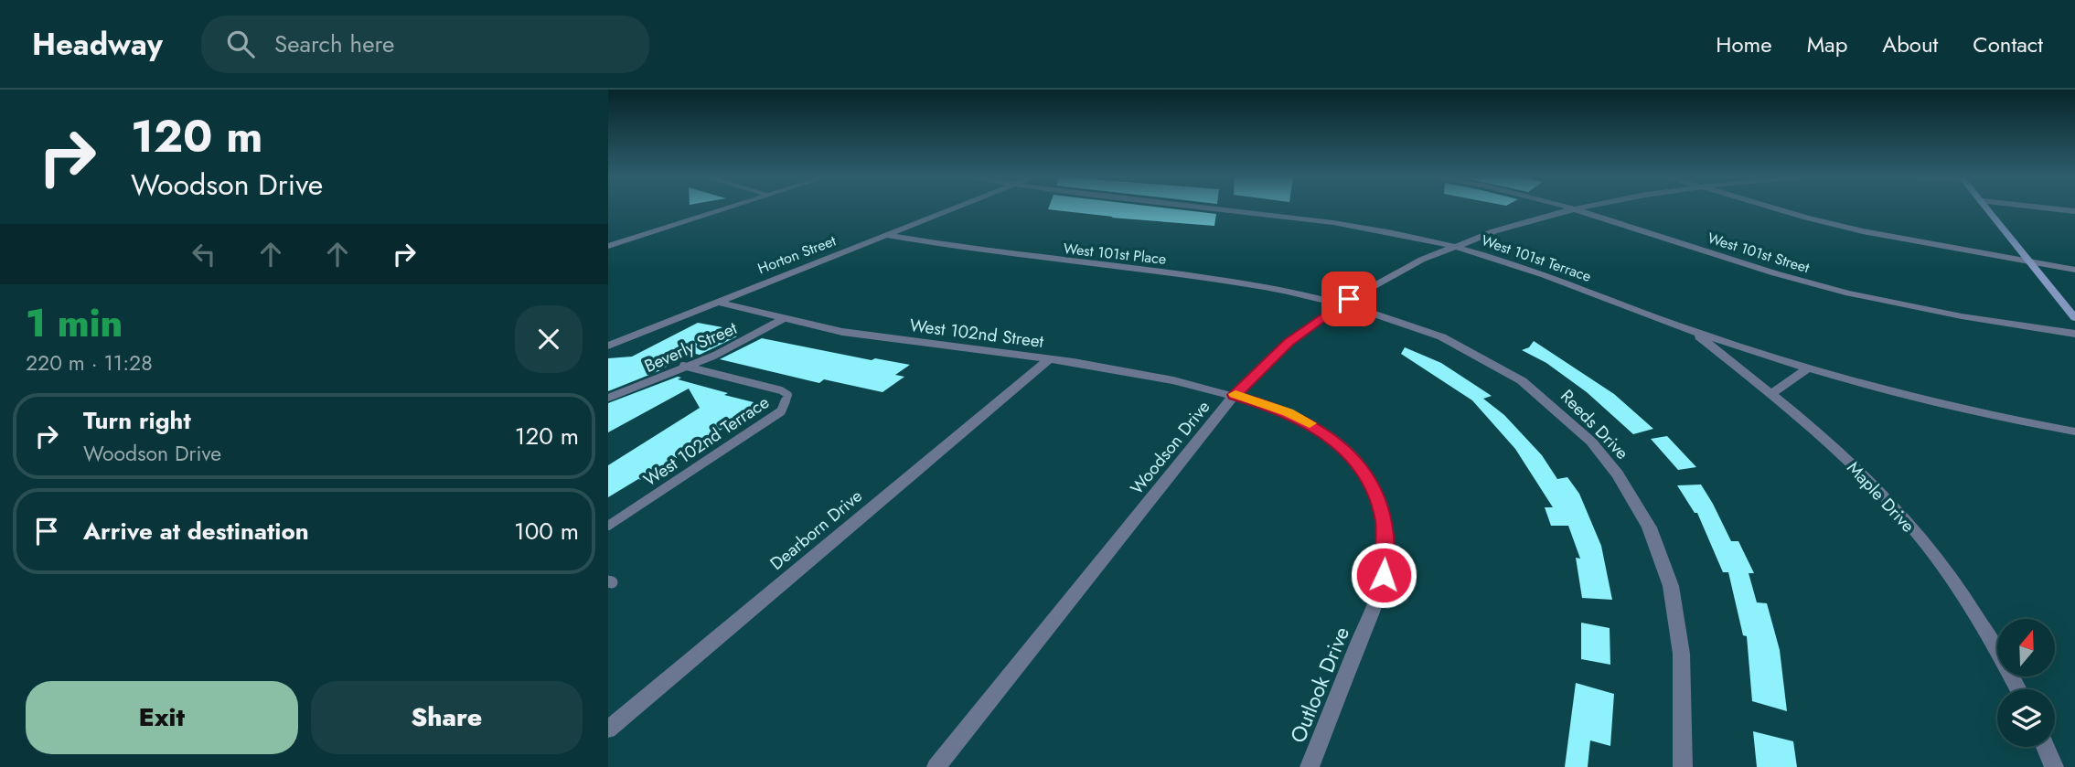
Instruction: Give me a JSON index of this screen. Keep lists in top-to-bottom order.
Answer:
{
  "streets": {
    "street": [
      "West 101st Street",
      "West 101st Place",
      "Horton Street",
      "West 101st Terrace",
      "West 102nd Street",
      "Reeds Drive",
      "Woodson Drive",
      "Maple Drive",
      "Dearborn Drive",
      "Outlook Drive"
    ],
    "lane": ["Beverly Street", "West 102nd Terrace"]
  },
  "crossings": [
    ["West 101st Place", "Horton Street"],
    ["West 101st Place", "Reeds Drive"],
    ["West 101st Place", "Woodson Drive"],
    ["Horton Street", "West 102nd Street"],
    ["West 101st Terrace", "Woodson Drive"],
    ["West 101st Terrace", "Maple Drive"],
    ["West 102nd Street", "Beverly Street"],
    ["West 102nd Street", "Woodson Drive"],
    ["West 102nd Street", "Dearborn Drive"],
    ["West 102nd Street", "Outlook Drive"],
    ["Beverly Street", "West 102nd Terrace"],
    ["Reeds Drive", "Woodson Drive"],
    ["Woodson Drive", "Outlook Drive"]
  ],
  "north": "top",
  "page": {
    "header": "Headway",
    "search": "Search here",
    "nav": [
      "Home",
      "Map",
      "About",
      "Contact"
    ],
    "turn": ["120 m", "Woodson Drive"],
    "heading": ["1 min", "220 m · 11:28"],
    "list": [
      {
        "name": "Turn right",
        "note": "Woodson Drive",
        "value": "120 m"
      },
      {
        "name": "Arrive at destination",
        "value": "100 m"
      }
    ],
    "buttons": ["Exit", "Share"]
  }
}
